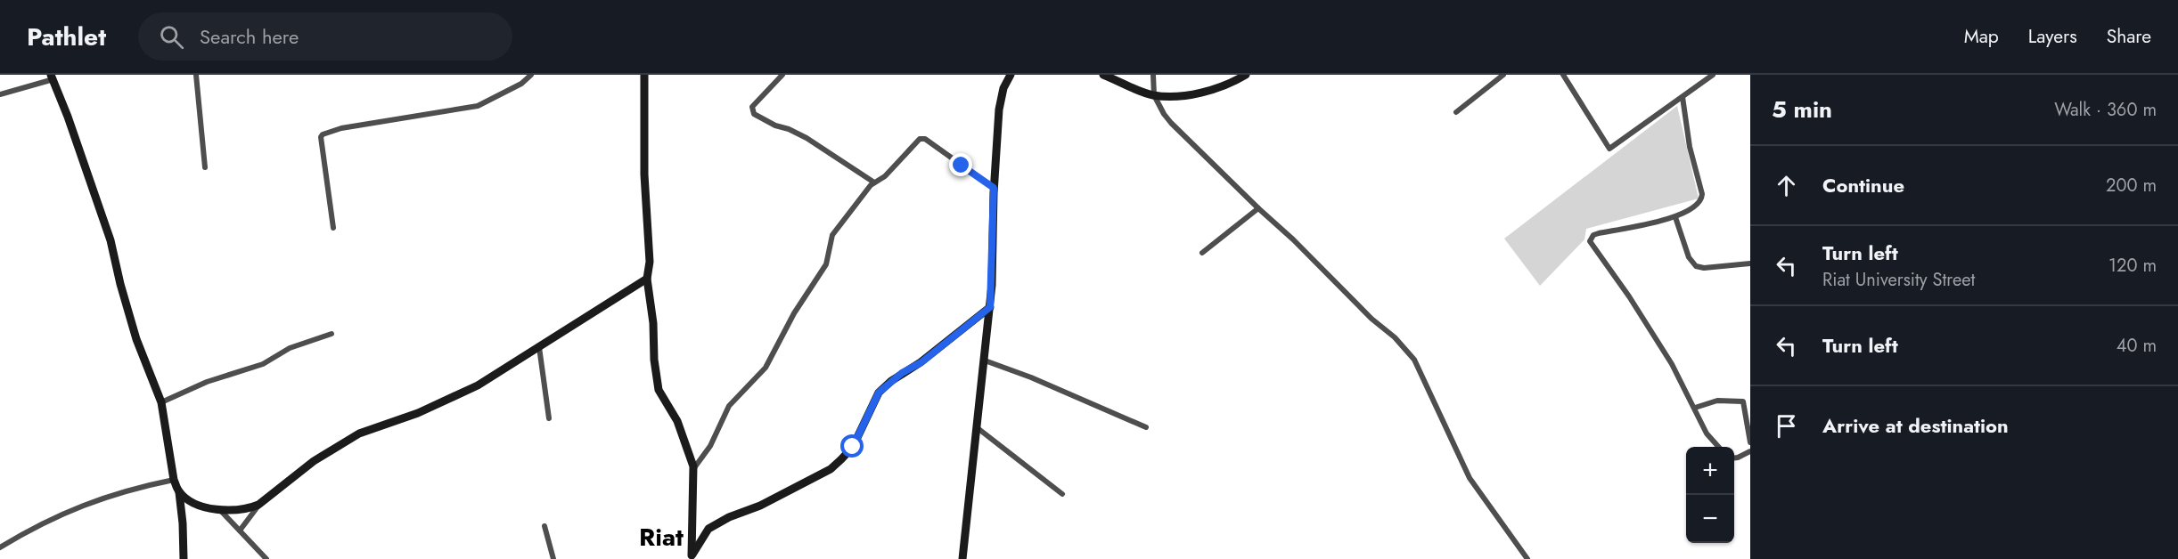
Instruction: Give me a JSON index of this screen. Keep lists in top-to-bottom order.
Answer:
{
  "districts": ["Riat"],
  "page": {
    "header": "Pathlet",
    "search": "Search here",
    "nav": ["Map", "Layers", "Share"],
    "heading": ["5 min", "Walk · 360 m"],
    "list": [
      ["Continue", "200 m"],
      ["Turn left", "Riat University Street", "120 m"],
      ["Turn left", "40 m"],
      "Arrive at destination"
    ],
    "map_buttons": ["+", "−"]
  }
}
